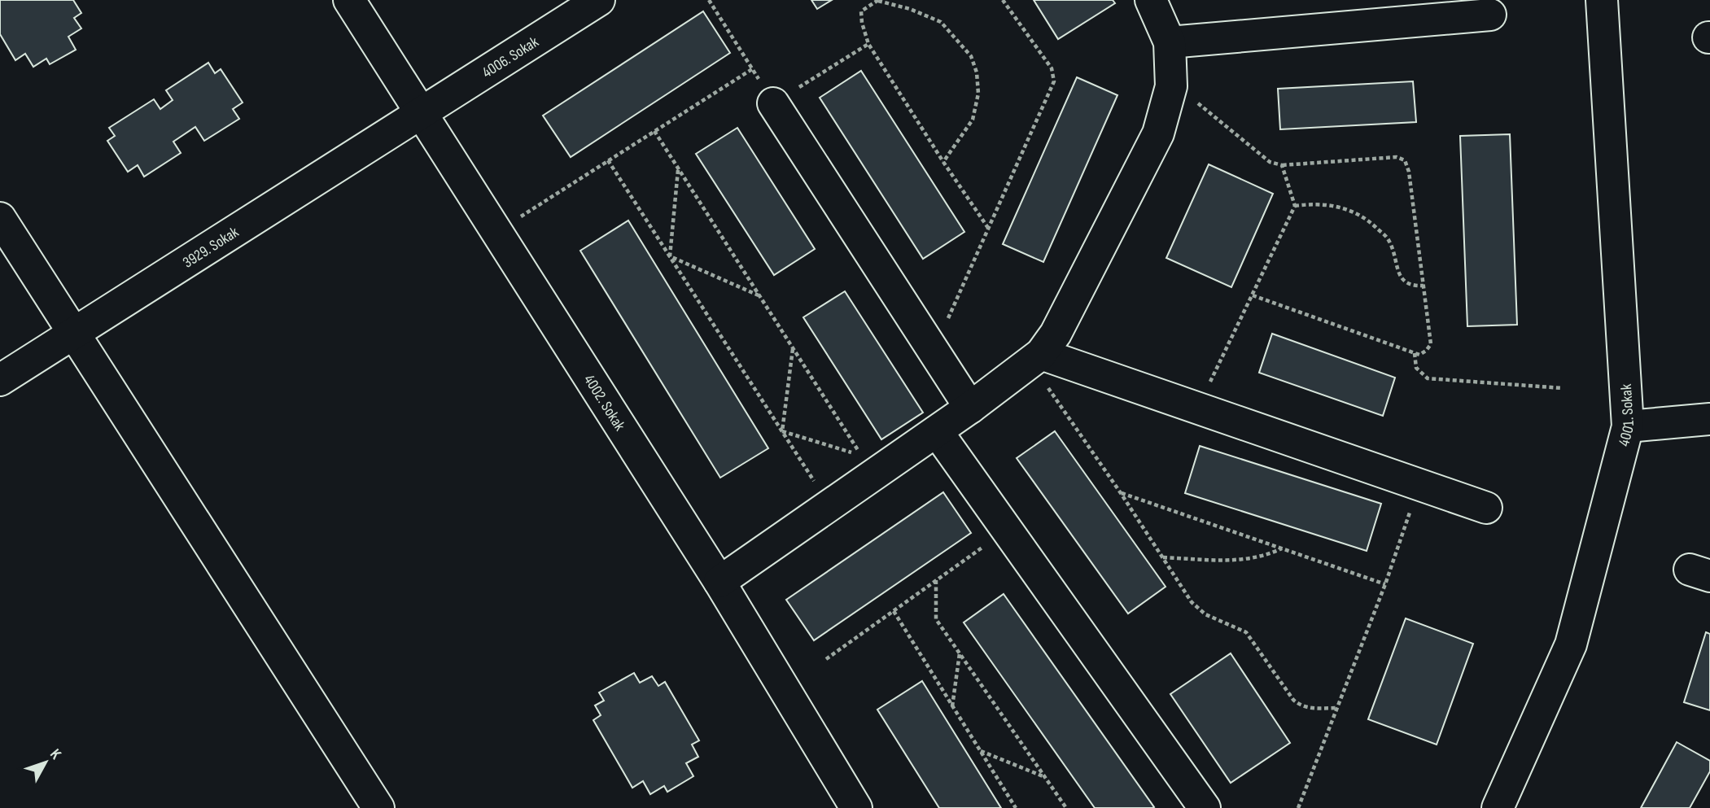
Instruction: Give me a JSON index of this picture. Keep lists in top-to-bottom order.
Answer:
{
  "streets": {
    "street": [
      "4006. Sokak",
      "3929. Sokak",
      "4002. Sokak",
      "4001. Sokak"
    ]
  },
  "crossings": [
    ["4006. Sokak", "3929. Sokak"],
    ["4006. Sokak", "4002. Sokak"],
    ["3929. Sokak", "4002. Sokak"]
  ],
  "north": "top right"
}
